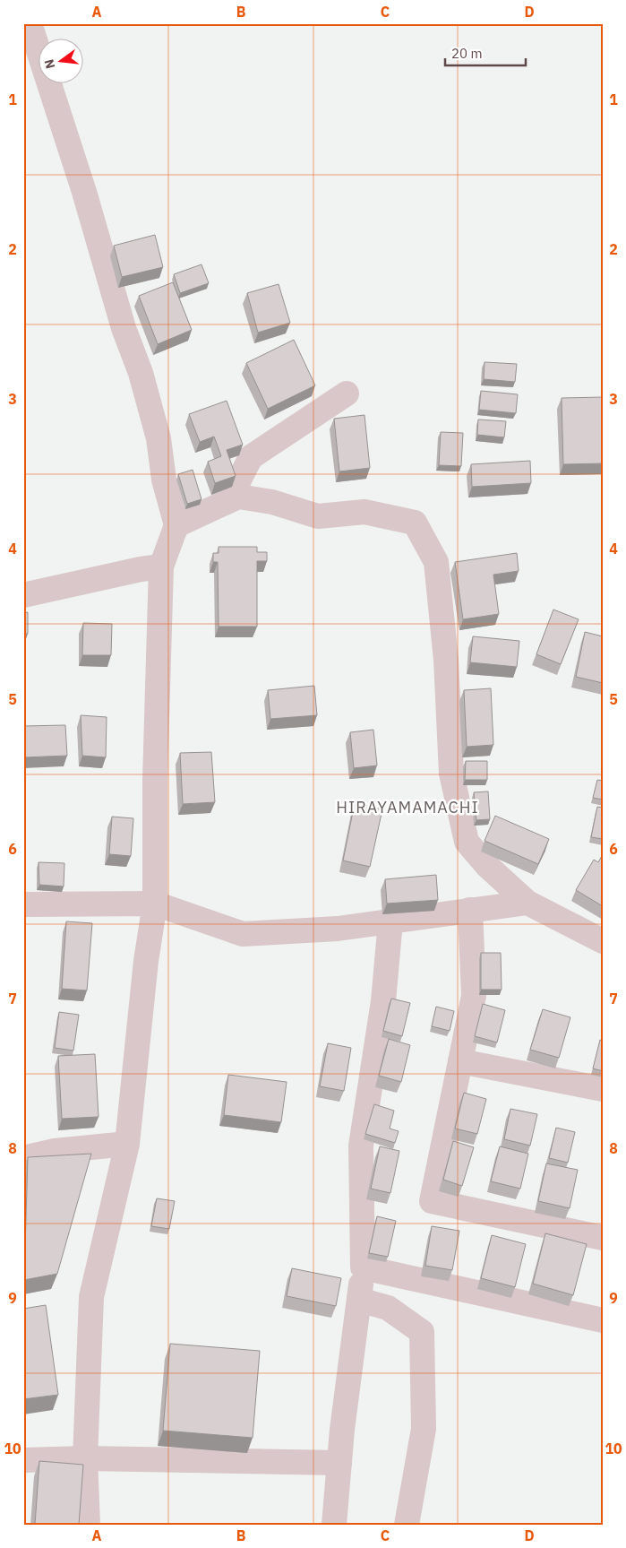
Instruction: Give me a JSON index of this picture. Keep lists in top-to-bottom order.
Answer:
{
  "districts": ["HIRAYAMAMACHI"],
  "scale_bar": "20 m",
  "north": "left",
  "grid": {
    "columns": [
      "A",
      "B",
      "C",
      "D"
    ],
    "rows": [
      "1",
      "2",
      "3",
      "4",
      "5",
      "6",
      "7",
      "8",
      "9",
      "10"
    ]
  }
}
